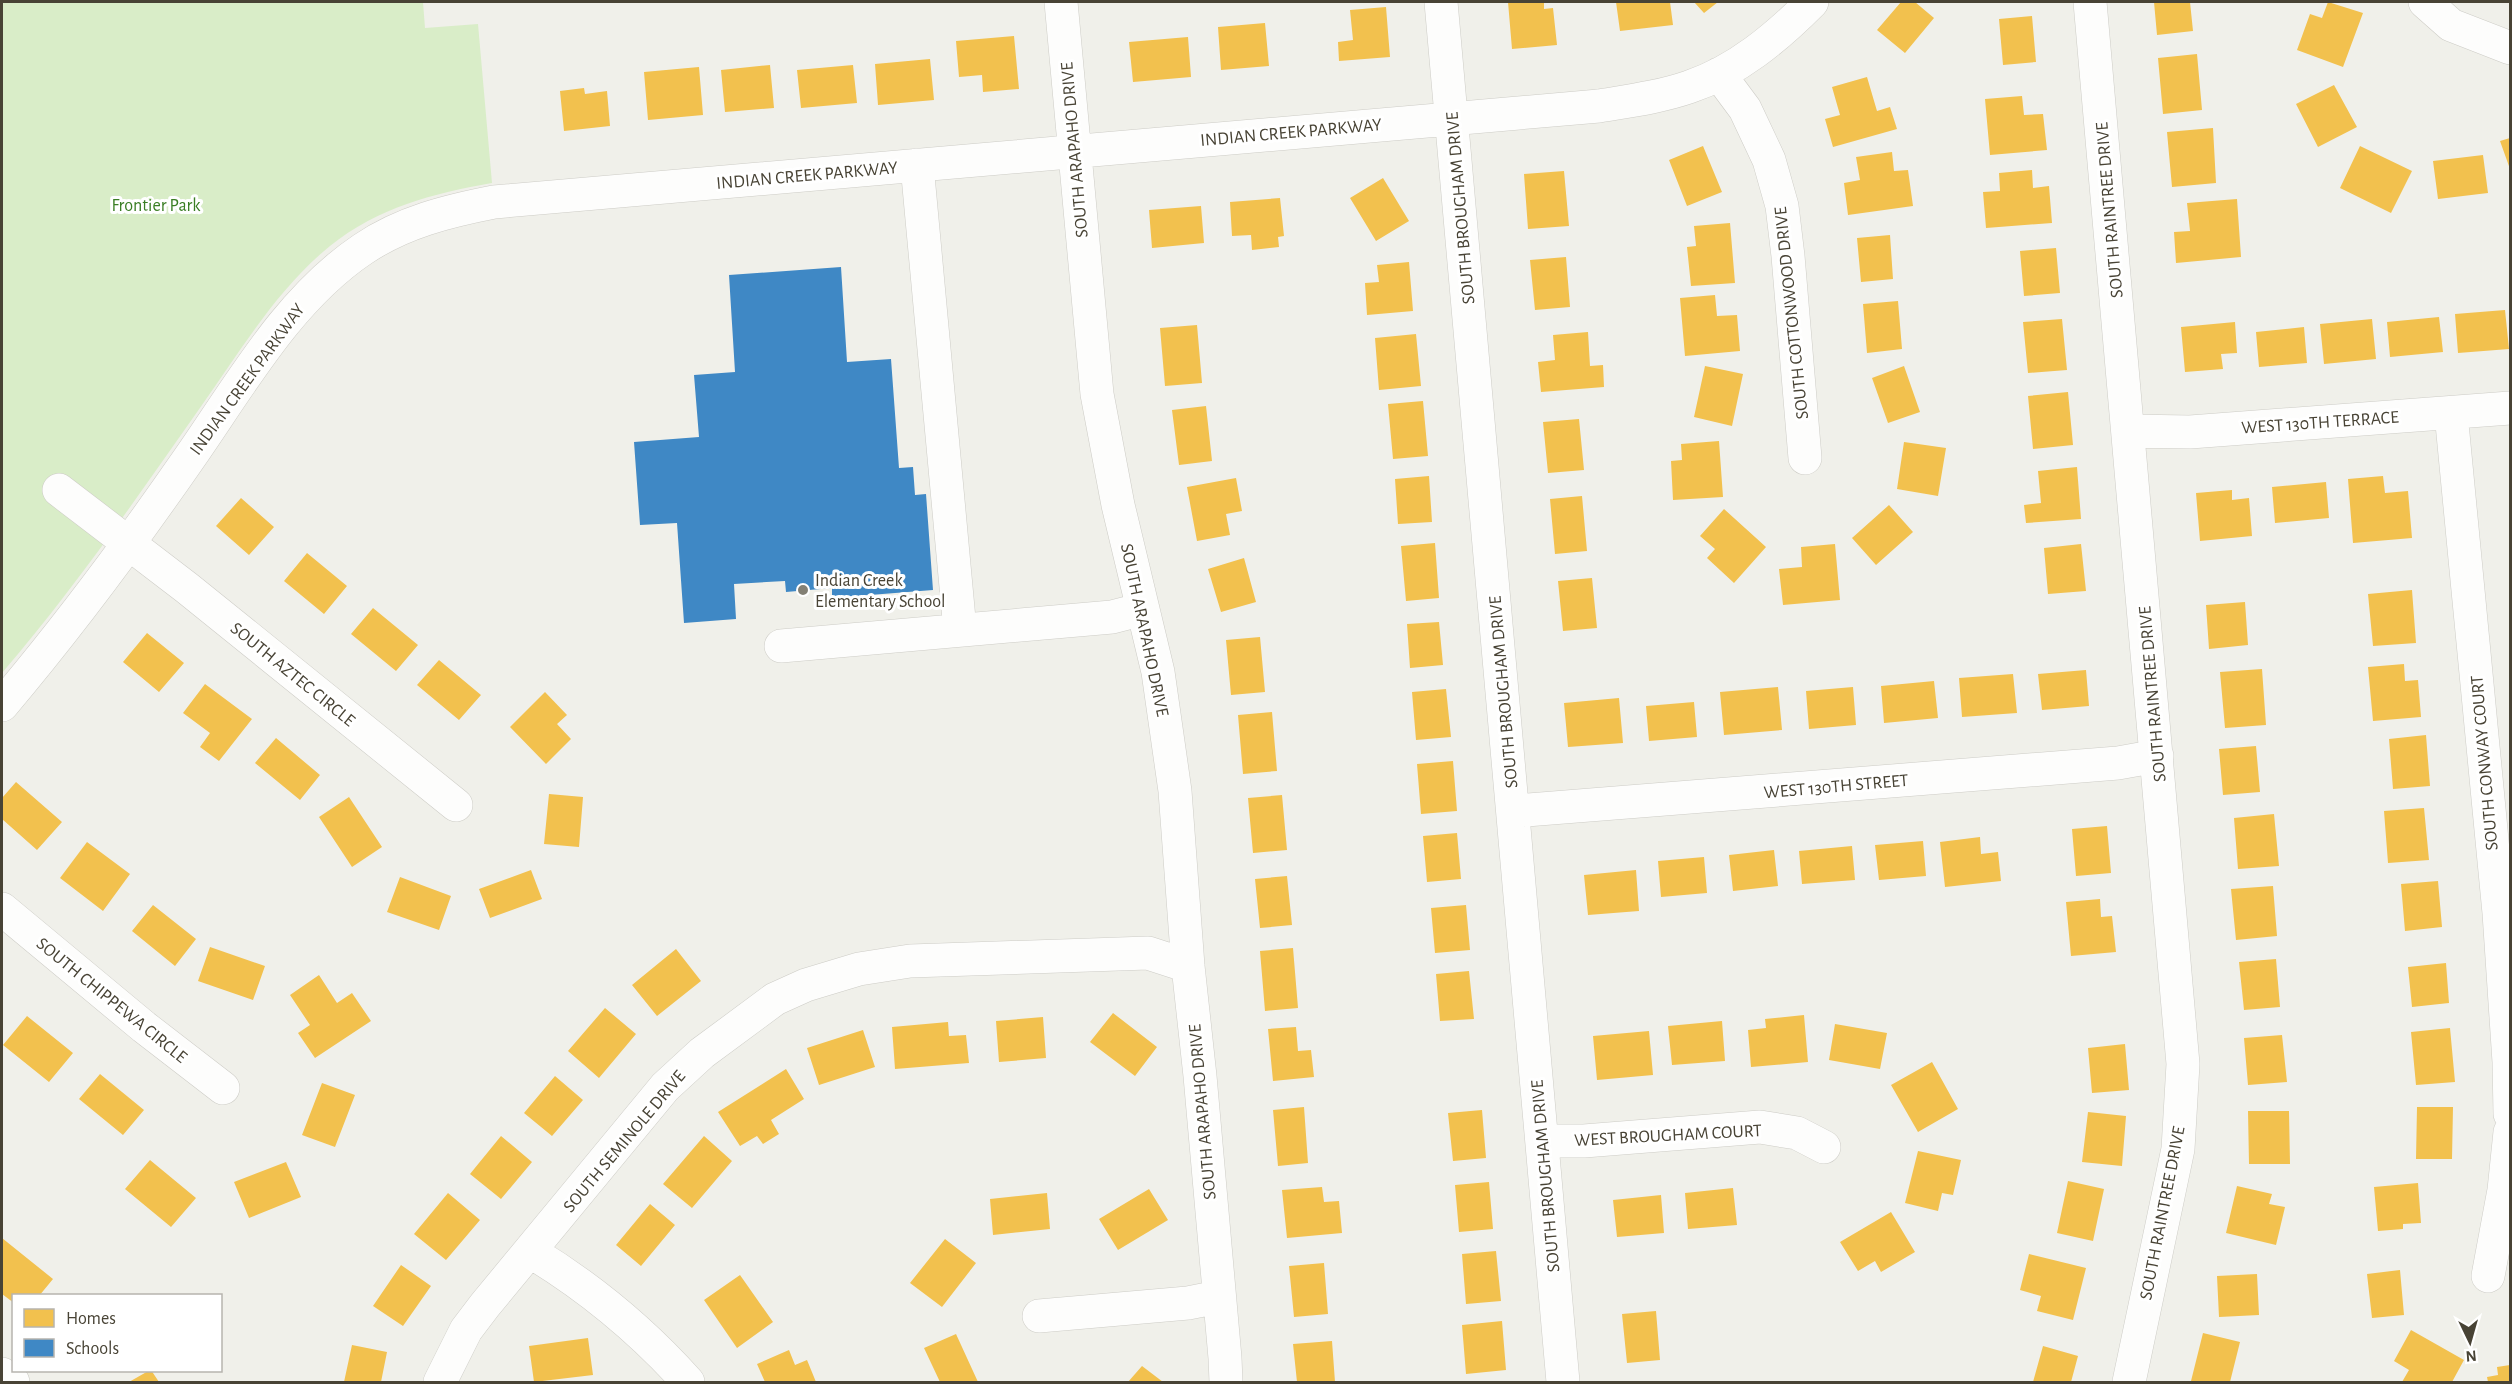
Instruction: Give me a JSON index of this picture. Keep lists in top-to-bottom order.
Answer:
{
  "streets": {
    "street": [
      "INDIAN CREEK PARKWAY",
      "SOUTH ARAPAHO DRIVE",
      "SOUTH BROUGHAM DRIVE",
      "SOUTH RAINTREE DRIVE",
      "SOUTH COTTONWOOD DRIVE",
      "WEST 130TH TERRACE",
      "SOUTH AZTEC CIRCLE",
      "SOUTH CONWAY COURT",
      "WEST 130TH STREET",
      "SOUTH CHIPPEWA CIRCLE",
      "WEST BROUGHAM COURT",
      "SOUTH SEMINOLE DRIVE"
    ]
  },
  "crossings": [
    ["INDIAN CREEK PARKWAY", "SOUTH ARAPAHO DRIVE"],
    ["INDIAN CREEK PARKWAY", "SOUTH BROUGHAM DRIVE"],
    ["INDIAN CREEK PARKWAY", "SOUTH COTTONWOOD DRIVE"],
    ["INDIAN CREEK PARKWAY", "SOUTH AZTEC CIRCLE"],
    ["SOUTH ARAPAHO DRIVE", "SOUTH SEMINOLE DRIVE"],
    ["SOUTH BROUGHAM DRIVE", "WEST 130TH STREET"],
    ["SOUTH BROUGHAM DRIVE", "WEST BROUGHAM COURT"],
    ["SOUTH RAINTREE DRIVE", "WEST 130TH TERRACE"],
    ["SOUTH RAINTREE DRIVE", "WEST 130TH STREET"],
    ["WEST 130TH TERRACE", "SOUTH CONWAY COURT"]
  ],
  "parks": ["Frontier Park"],
  "places": ["Indian Creek Elementary School"],
  "legend": ["Homes", "Schools"],
  "north": "bottom"
}
